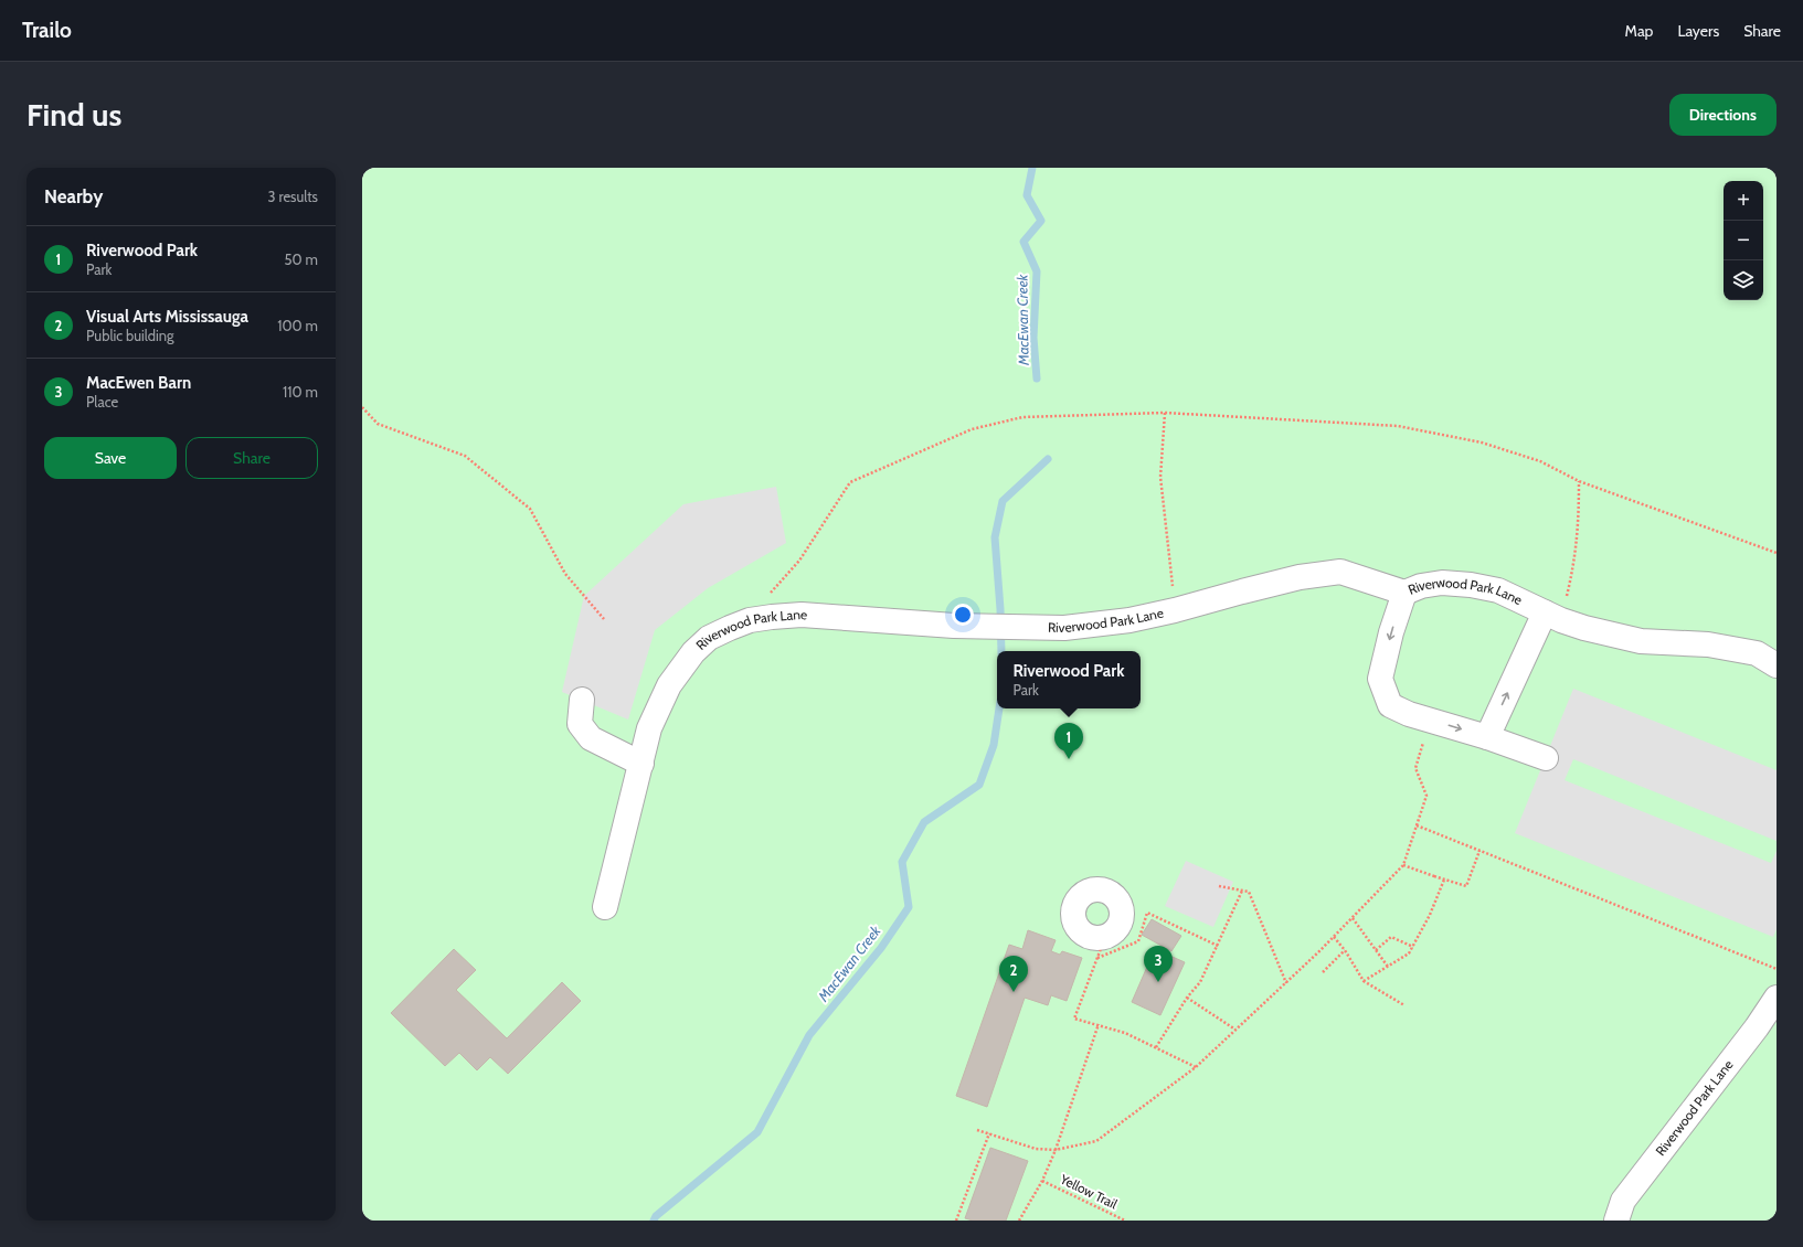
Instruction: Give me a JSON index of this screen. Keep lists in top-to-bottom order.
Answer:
{
  "streets": {
    "street": ["Riverwood Park Lane"],
    "path": ["Yellow Trail"]
  },
  "water": ["MacEwan Creek"],
  "page": {
    "header": "Trailo",
    "nav": ["Map", "Layers", "Share"],
    "buttons": [
      "Directions",
      ["Save", "Share"]
    ],
    "title": "Find us",
    "heading": ["Nearby", "3 results"],
    "map_buttons": ["+", "−"],
    "list": [
      {
        "mark": "1",
        "name": "Riverwood Park",
        "note": "Park",
        "value": "50 m"
      },
      {
        "mark": "2",
        "name": "Visual Arts Mississauga",
        "note": "Public building",
        "value": "100 m"
      },
      {
        "mark": "3",
        "name": "MacEwen Barn",
        "note": "Place",
        "value": "110 m"
      }
    ],
    "popup": ["Riverwood Park", "Park"],
    "pins": ["1", "3", "2"]
  }
}
